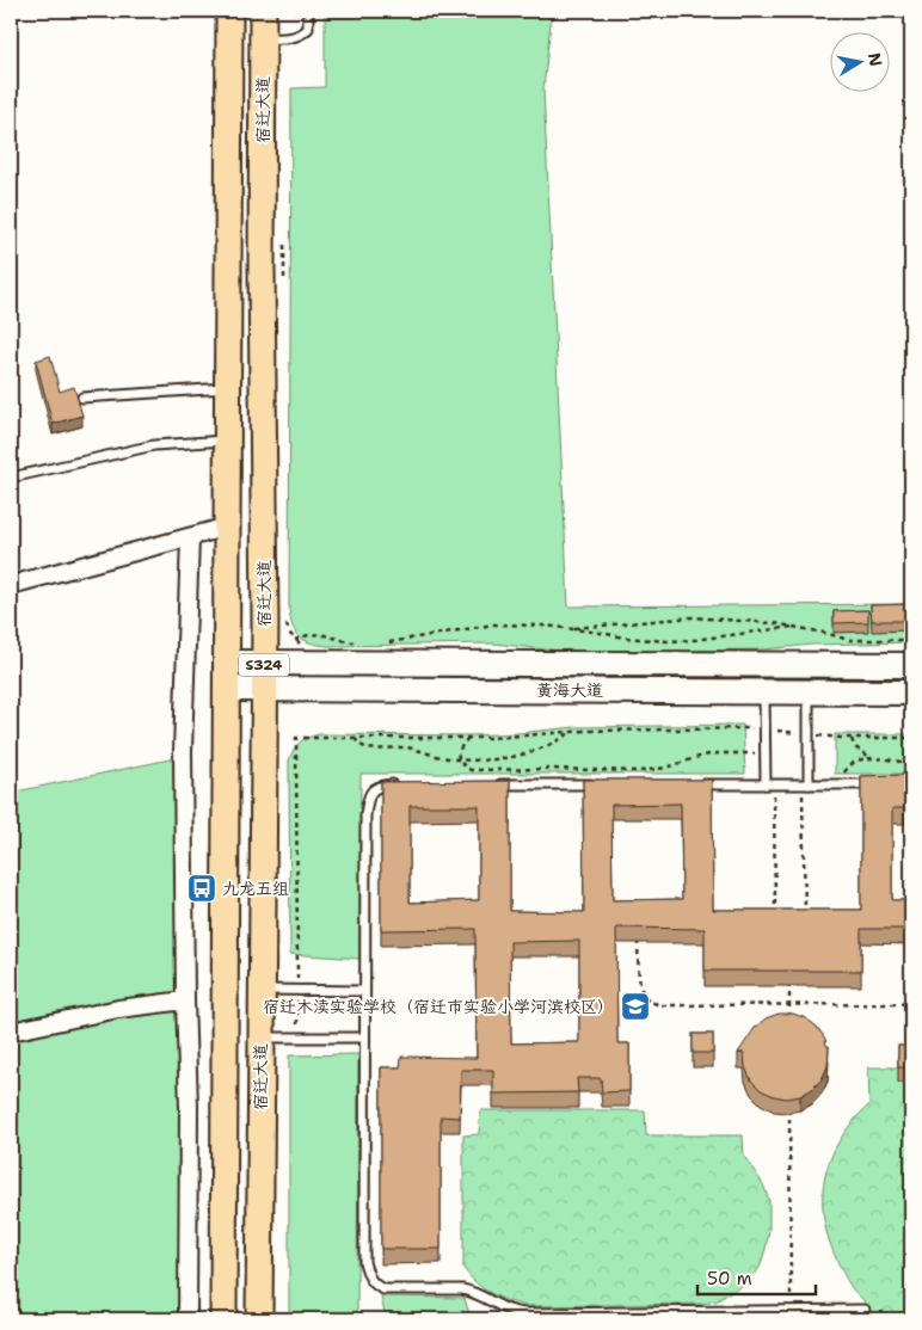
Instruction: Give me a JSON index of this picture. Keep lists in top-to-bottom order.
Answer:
{
  "streets": {
    "main road": ["宿迁大道", "S324", "黄海大道"]
  },
  "crossings": [
    ["宿迁大道", "黄海大道"]
  ],
  "places": {
    "bus stop": ["九龙五组"],
    "school or university": ["宿迁木渎实验学校（宿迁市实验小学河滨校区）"]
  },
  "scale_bar": "50 m",
  "north": "right"
}
